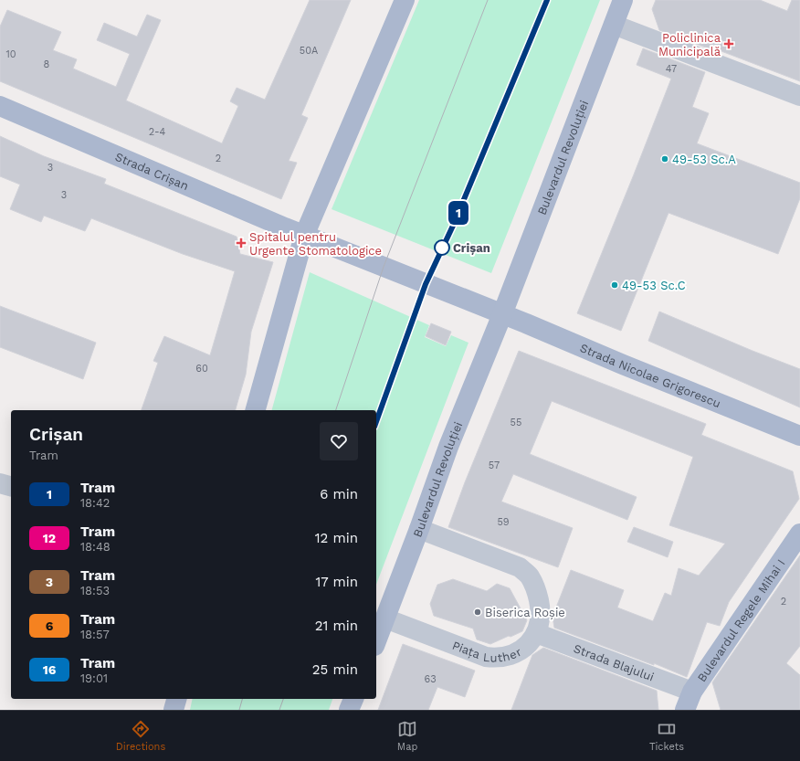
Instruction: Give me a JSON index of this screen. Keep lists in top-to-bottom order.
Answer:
{
  "streets": {
    "main road": [
      "Bulevardul Revoluției",
      "Strada Crișan",
      "Strada Nicolae Grigorescu",
      "Bulevardul Regele Mihai I"
    ],
    "street": ["Piața Luther", "Strada Blajului"]
  },
  "crossings": [
    ["Bulevardul Revoluției", "Strada Nicolae Grigorescu"],
    ["Bulevardul Revoluției", "Piața Luther"],
    ["Bulevardul Regele Mihai I", "Strada Blajului"],
    ["Piața Luther", "Strada Blajului"]
  ],
  "places": {
    "health": ["Policlinica Municipală", "Spitalul pentru Urgente Stomatologice"],
    "other": [
      "49-53 Sc.A",
      "Crișan",
      "49-53 Sc.C",
      "Biserica Roșie"
    ]
  },
  "lines": ["tram line 1"],
  "house_numbers": [
    "50A",
    "10",
    "8",
    "47",
    "2-4",
    "2",
    "3",
    "3",
    "60",
    "55",
    "57",
    "59",
    "2",
    "63"
  ],
  "page": {
    "on_map": "1",
    "heading": ["Crișan", "Tram"],
    "list": [
      {
        "mark": "1",
        "name": "Tram",
        "note": "18:42",
        "value": "6 min"
      },
      {
        "mark": "12",
        "name": "Tram",
        "note": "18:48",
        "value": "12 min"
      },
      {
        "mark": "3",
        "name": "Tram",
        "note": "18:53",
        "value": "17 min"
      },
      {
        "mark": "6",
        "name": "Tram",
        "note": "18:57",
        "value": "21 min"
      },
      {
        "mark": "16",
        "name": "Tram",
        "note": "19:01",
        "value": "25 min"
      }
    ],
    "tabs": ["Directions", "Map", "Tickets"]
  }
}
